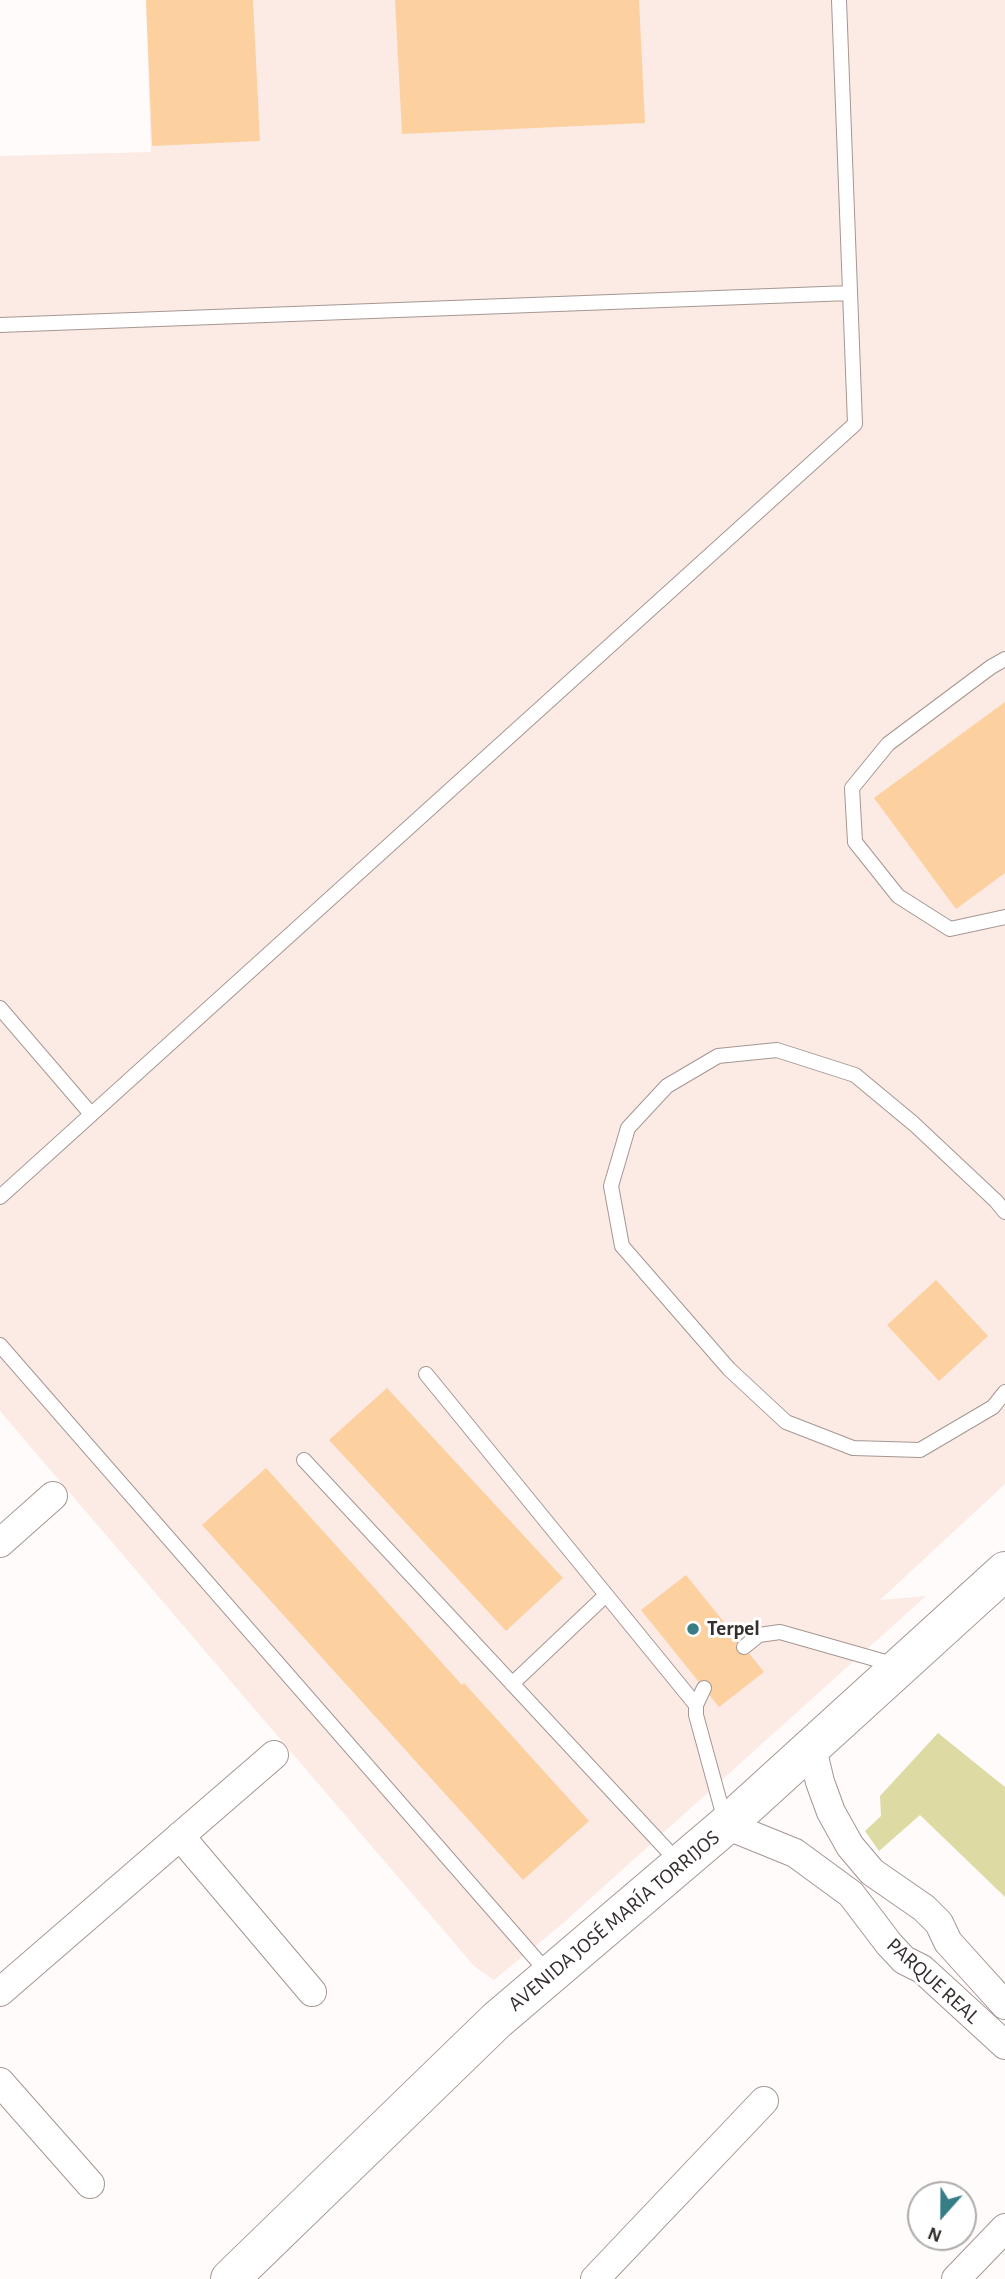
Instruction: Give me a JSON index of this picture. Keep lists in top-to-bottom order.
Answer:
{
  "streets": {
    "main road": ["AVENIDA JOSÉ MARÍA TORRIJOS"],
    "street": ["PARQUE REAL"]
  },
  "crossings": [
    ["AVENIDA JOSÉ MARÍA TORRIJOS", "PARQUE REAL"]
  ],
  "places": ["Terpel"],
  "north": "bottom"
}
